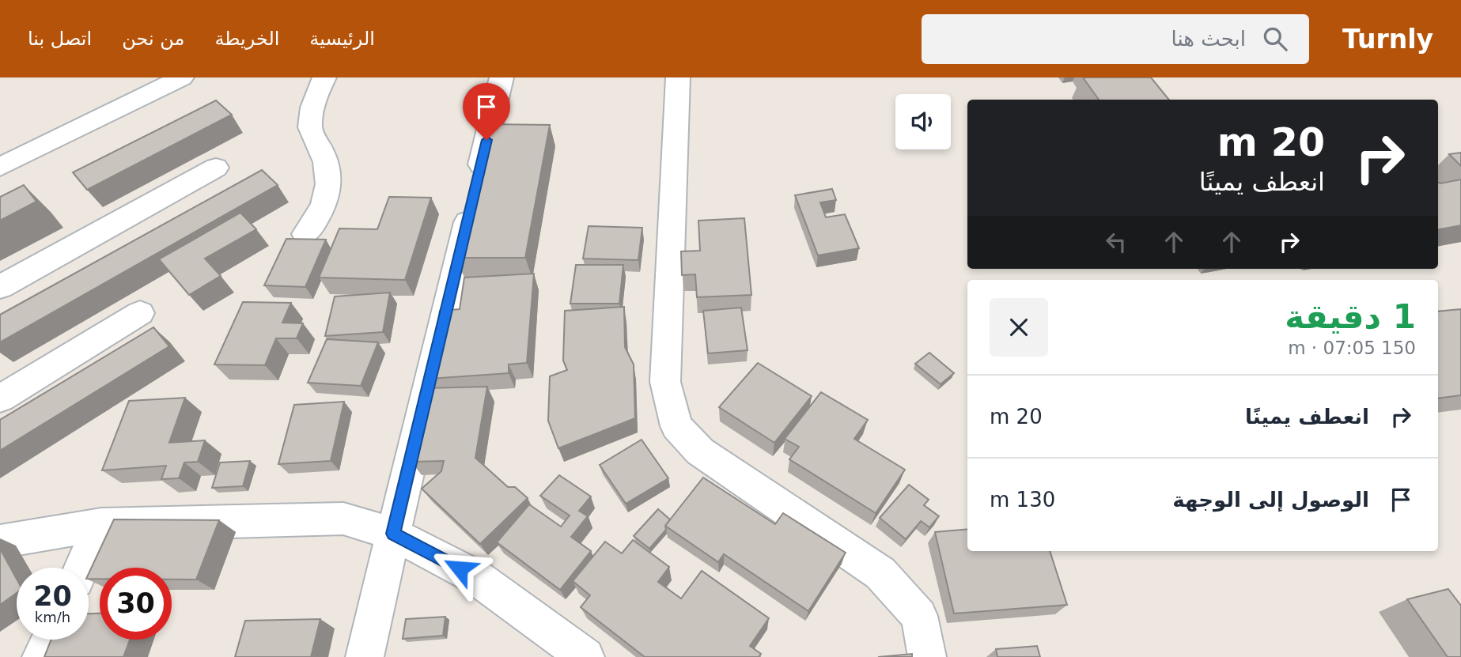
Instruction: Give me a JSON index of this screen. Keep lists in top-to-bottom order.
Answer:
{
  "page": {
    "header": "Turnly",
    "search": "ابحث هنا",
    "nav": [
      "الرئيسية",
      "الخريطة",
      "من نحن",
      "اتصل بنا"
    ],
    "turn": ["20 m", "انعطف يمينًا"],
    "heading": ["1 دقيقة", "150 m · 07:05"],
    "list": [
      {
        "name": "انعطف يمينًا",
        "value": "20 m"
      },
      {
        "name": "الوصول إلى الوجهة",
        "value": "130 m"
      }
    ],
    "speed": "20 km/h",
    "limit": "30"
  }
}
